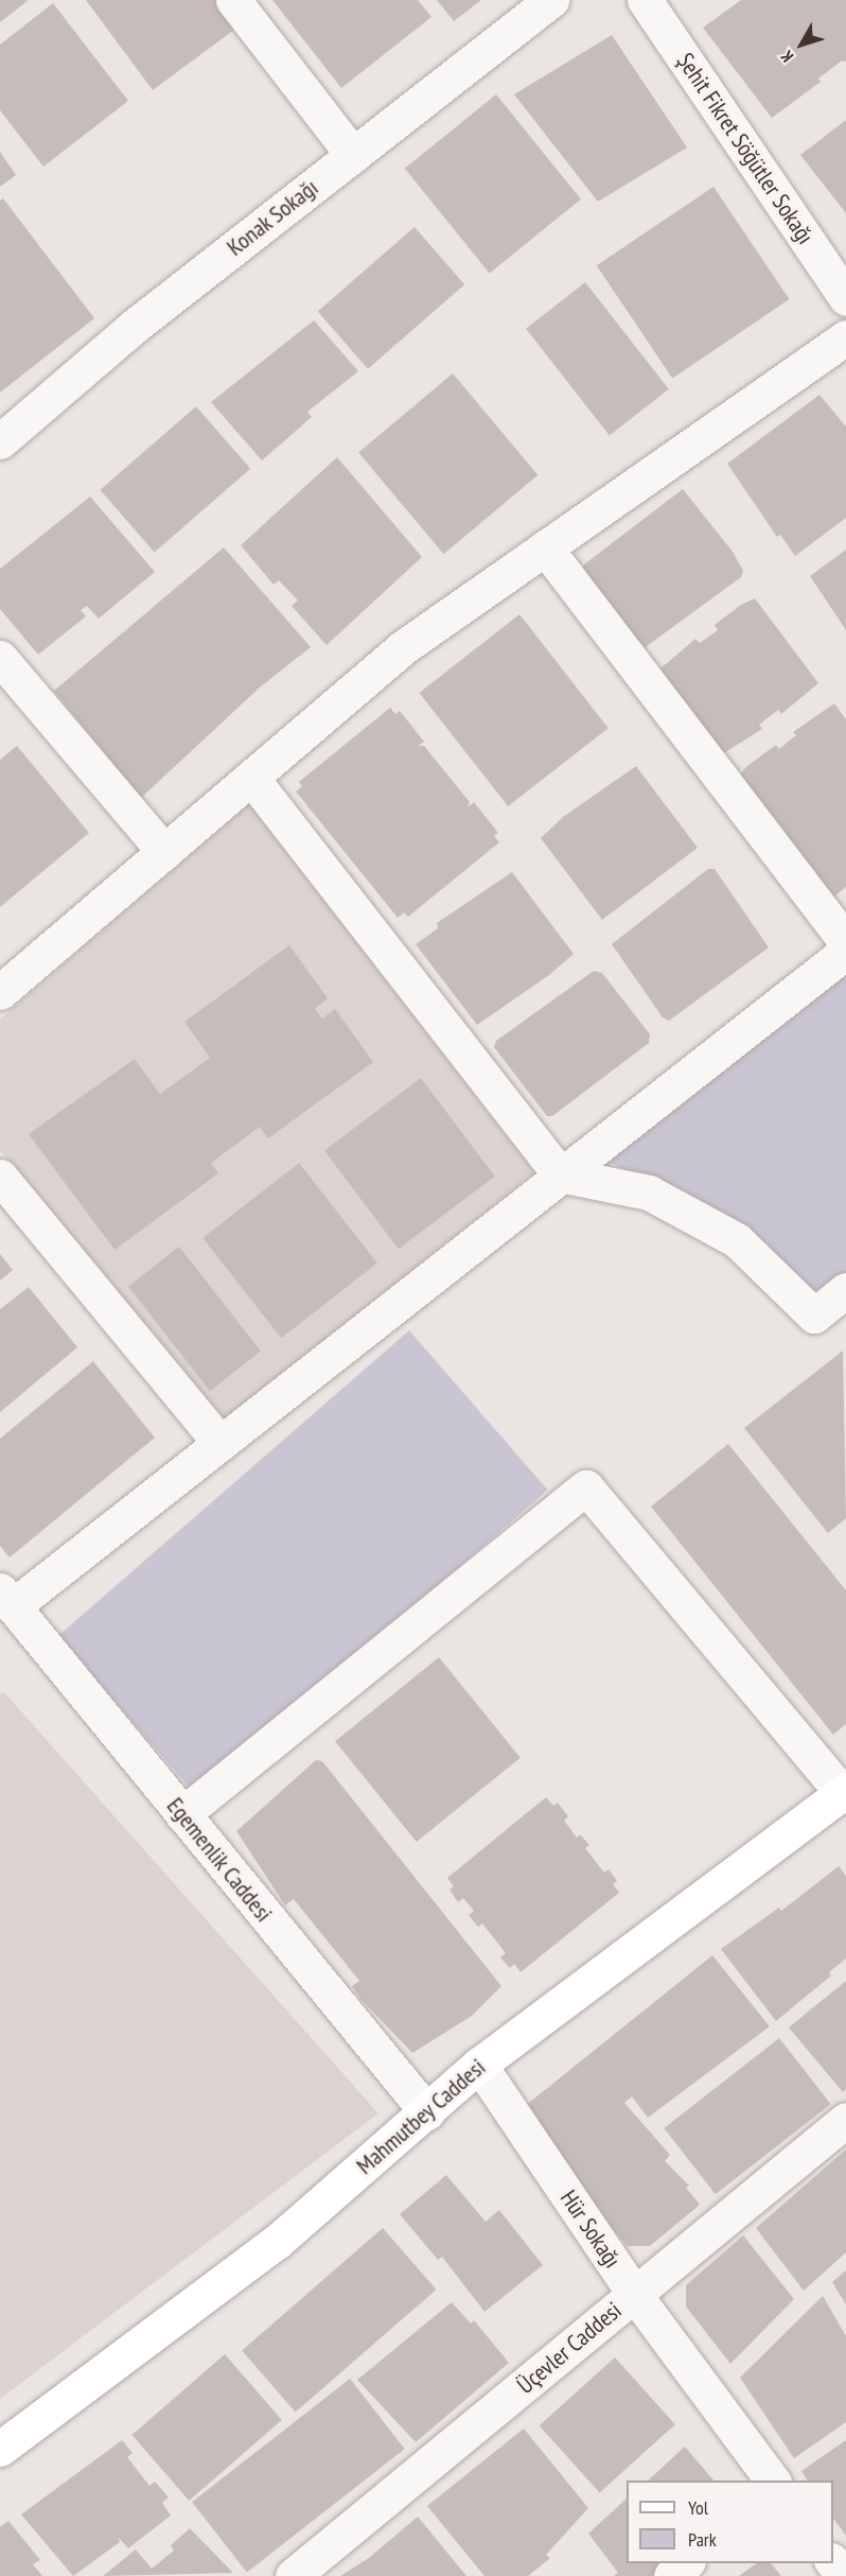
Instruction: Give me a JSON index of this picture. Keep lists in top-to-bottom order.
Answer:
{
  "streets": {
    "main road": ["Mahmutbey Caddesi"],
    "street": [
      "Şehit Fikret Söğütler Sokağı",
      "Konak Sokağı",
      "Egemenlik Caddesi",
      "Hür Sokağı",
      "Üçevler Caddesi"
    ]
  },
  "crossings": [
    ["Egemenlik Caddesi", "Mahmutbey Caddesi"],
    ["Mahmutbey Caddesi", "Hür Sokağı"],
    ["Hür Sokağı", "Üçevler Caddesi"]
  ],
  "legend": ["Yol", "Park"],
  "north": "bottom left"
}
